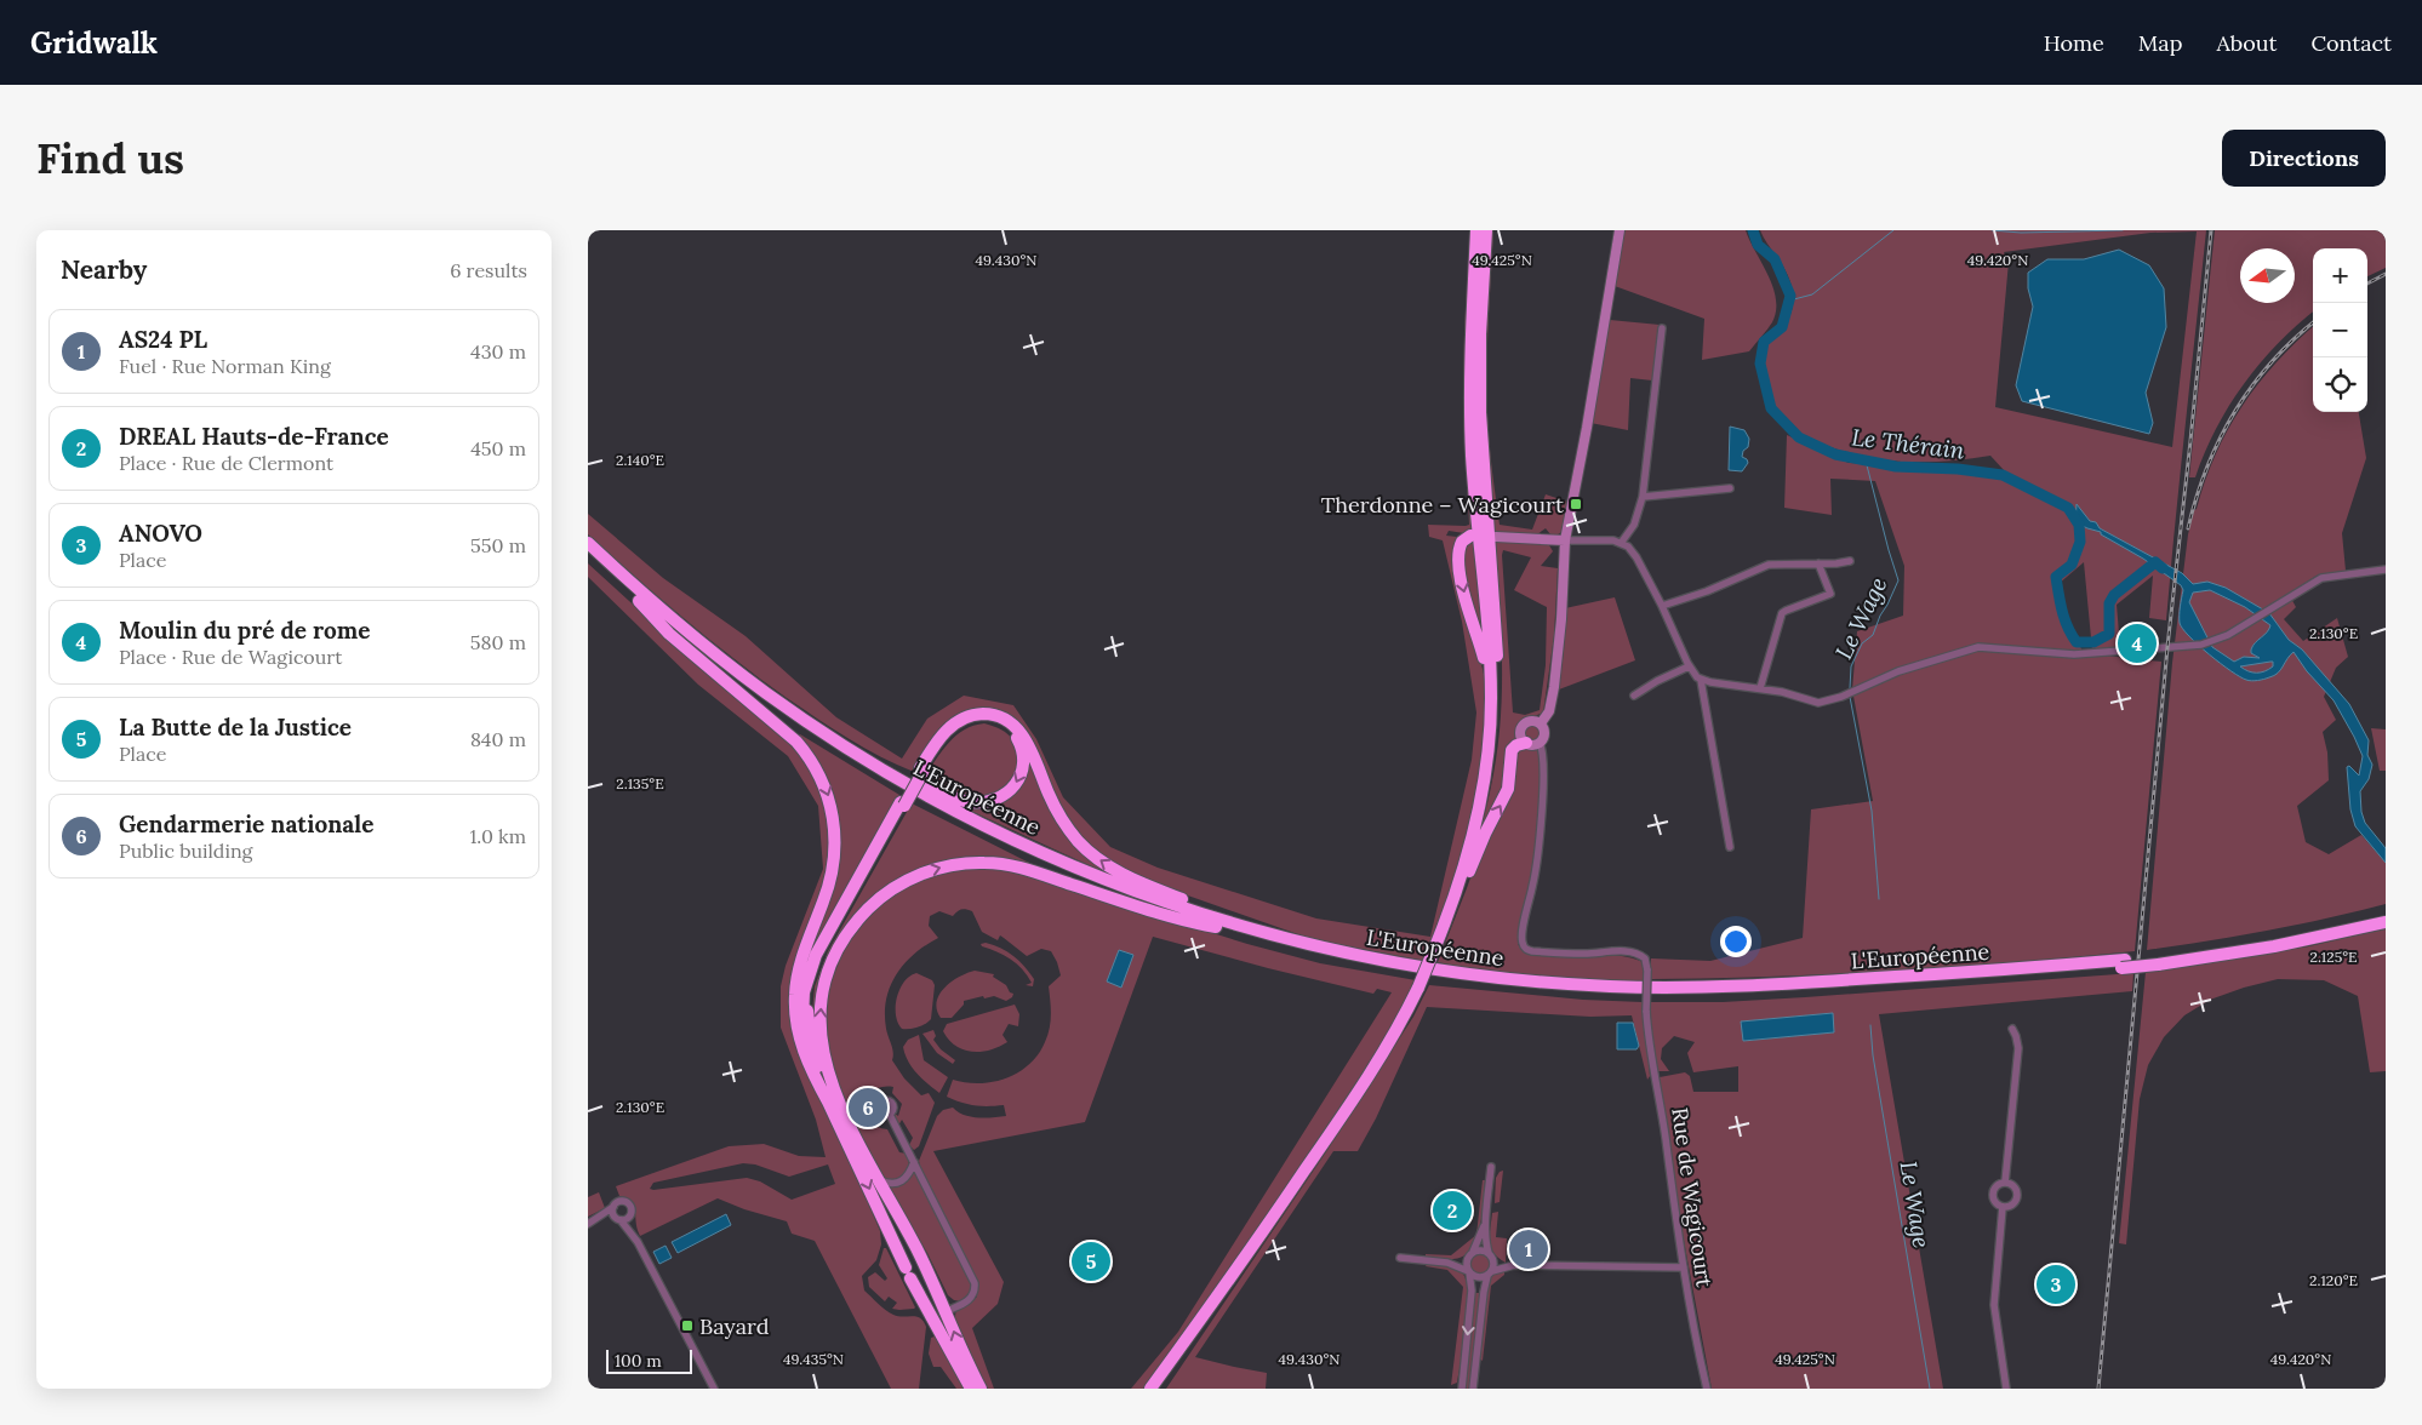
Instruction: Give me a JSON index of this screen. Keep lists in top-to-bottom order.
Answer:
{
  "streets": {
    "highway": ["L'Européenne"],
    "street": ["Rue de Wagicourt"]
  },
  "water": ["Le Thérain", "Le Wage"],
  "places": {
    "transit": ["Therdonne – Wagicourt", "Bayard"]
  },
  "scale_bar": "100 m",
  "north": "left",
  "page": {
    "header": "Gridwalk",
    "nav": [
      "Home",
      "Map",
      "About",
      "Contact"
    ],
    "buttons": "Directions",
    "title": "Find us",
    "heading": ["Nearby", "6 results"],
    "map_buttons": ["+", "−"],
    "list": [
      {
        "mark": "1",
        "name": "AS24 PL",
        "note": "Fuel · Rue Norman King",
        "value": "430 m"
      },
      {
        "mark": "2",
        "name": "DREAL Hauts-de-France",
        "note": "Place · Rue de Clermont",
        "value": "450 m"
      },
      {
        "mark": "3",
        "name": "ANOVO",
        "note": "Place",
        "value": "550 m"
      },
      {
        "mark": "4",
        "name": "Moulin du pré de rome",
        "note": "Place · Rue de Wagicourt",
        "value": "580 m"
      },
      {
        "mark": "5",
        "name": "La Butte de la Justice",
        "note": "Place",
        "value": "840 m"
      },
      {
        "mark": "6",
        "name": "Gendarmerie nationale",
        "note": "Public building",
        "value": "1.0 km"
      }
    ],
    "pins": [
      "4",
      "6",
      "2",
      "1",
      "5",
      "3"
    ],
    "scale": "100 m"
  },
  "coordinates": [
    "49.430°N",
    "49.425°N",
    "49.420°N",
    "2.140°E",
    "2.130°E",
    "2.135°E",
    "2.125°E",
    "2.120°E",
    "49.435°N"
  ]
}
